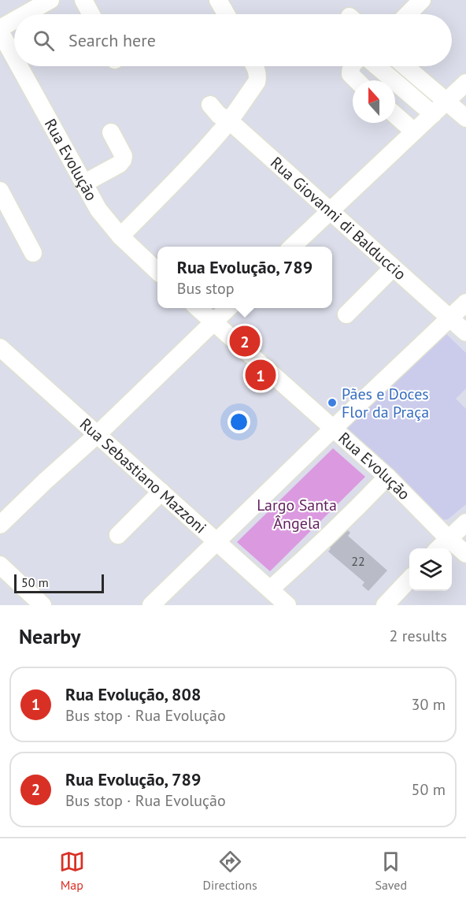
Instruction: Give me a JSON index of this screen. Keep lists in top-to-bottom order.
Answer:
{
  "streets": {
    "street": ["Rua Evolução", "Rua Giovanni di Balduccio", "Rua Sebastiano Mazzoni"]
  },
  "parks": ["Largo Santa Ângela"],
  "places": ["Pães e Doces Flor da Praça"],
  "house_numbers": ["22"],
  "scale_bar": "50 m",
  "north": "top",
  "page": {
    "search": "Search here",
    "popup": ["Rua Evolução, 789", "Bus stop"],
    "pins": ["2", "1"],
    "scale": "50 m",
    "heading": ["Nearby", "2 results"],
    "list": [
      {
        "mark": "1",
        "name": "Rua Evolução, 808",
        "note": "Bus stop · Rua Evolução",
        "value": "30 m"
      },
      {
        "mark": "2",
        "name": "Rua Evolução, 789",
        "note": "Bus stop · Rua Evolução",
        "value": "50 m"
      }
    ],
    "nav": ["Map", "Directions", "Saved"]
  }
}
